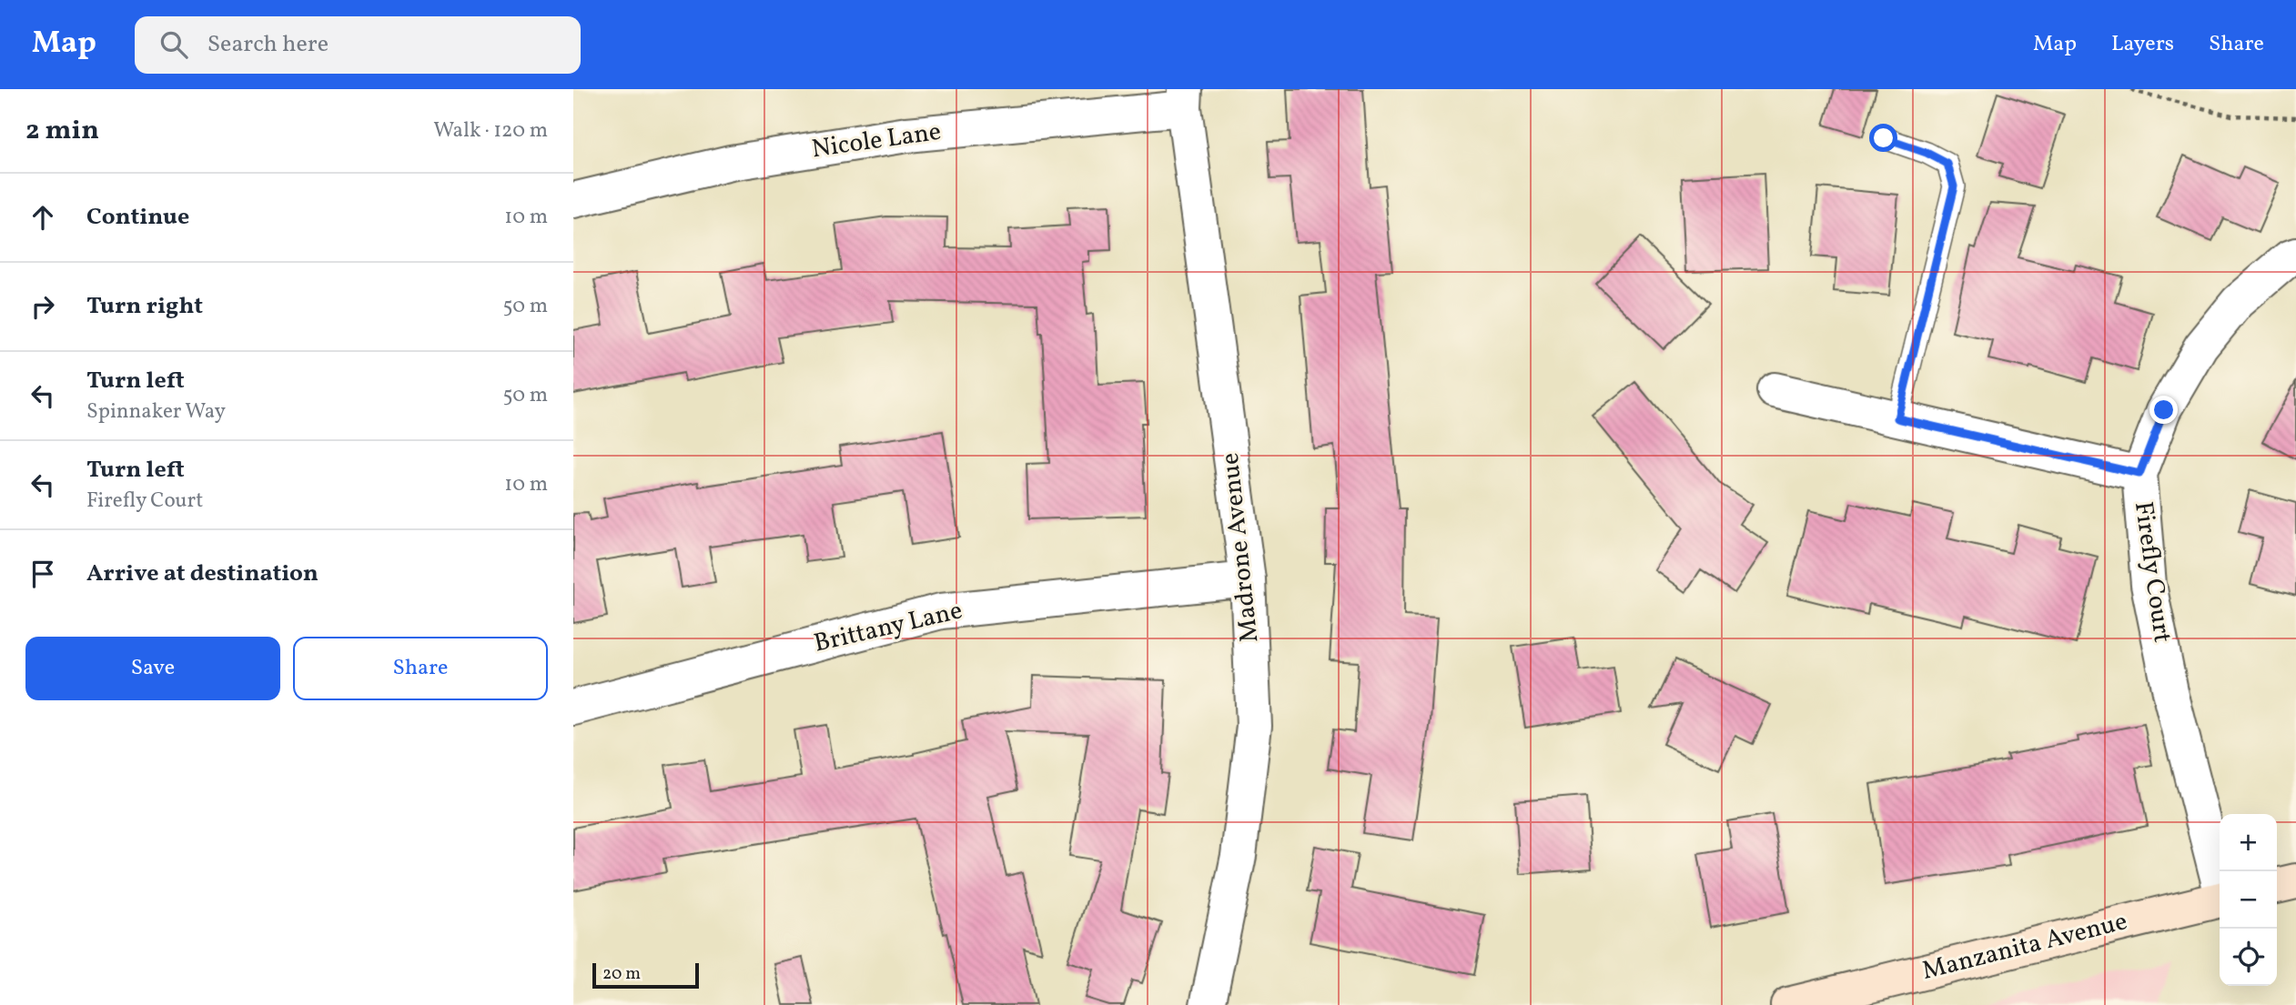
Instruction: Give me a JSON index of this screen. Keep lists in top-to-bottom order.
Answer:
{
  "streets": {
    "street": [
      "Nicole Lane",
      "Madrone Avenue",
      "Firefly Court",
      "Brittany Lane",
      "Manzanita Avenue"
    ]
  },
  "crossings": [
    ["Nicole Lane", "Madrone Avenue"],
    ["Madrone Avenue", "Brittany Lane"]
  ],
  "scale_bar": "20 m",
  "page": {
    "header": "Map",
    "search": "Search here",
    "nav": ["Map", "Layers", "Share"],
    "heading": ["2 min", "Walk · 120 m"],
    "list": [
      ["Continue", "10 m"],
      ["Turn right", "50 m"],
      ["Turn left", "Spinnaker Way", "50 m"],
      ["Turn left", "Firefly Court", "10 m"],
      "Arrive at destination"
    ],
    "buttons": ["Save", "Share"],
    "map_buttons": ["+", "−"],
    "scale": "20 m"
  }
}
